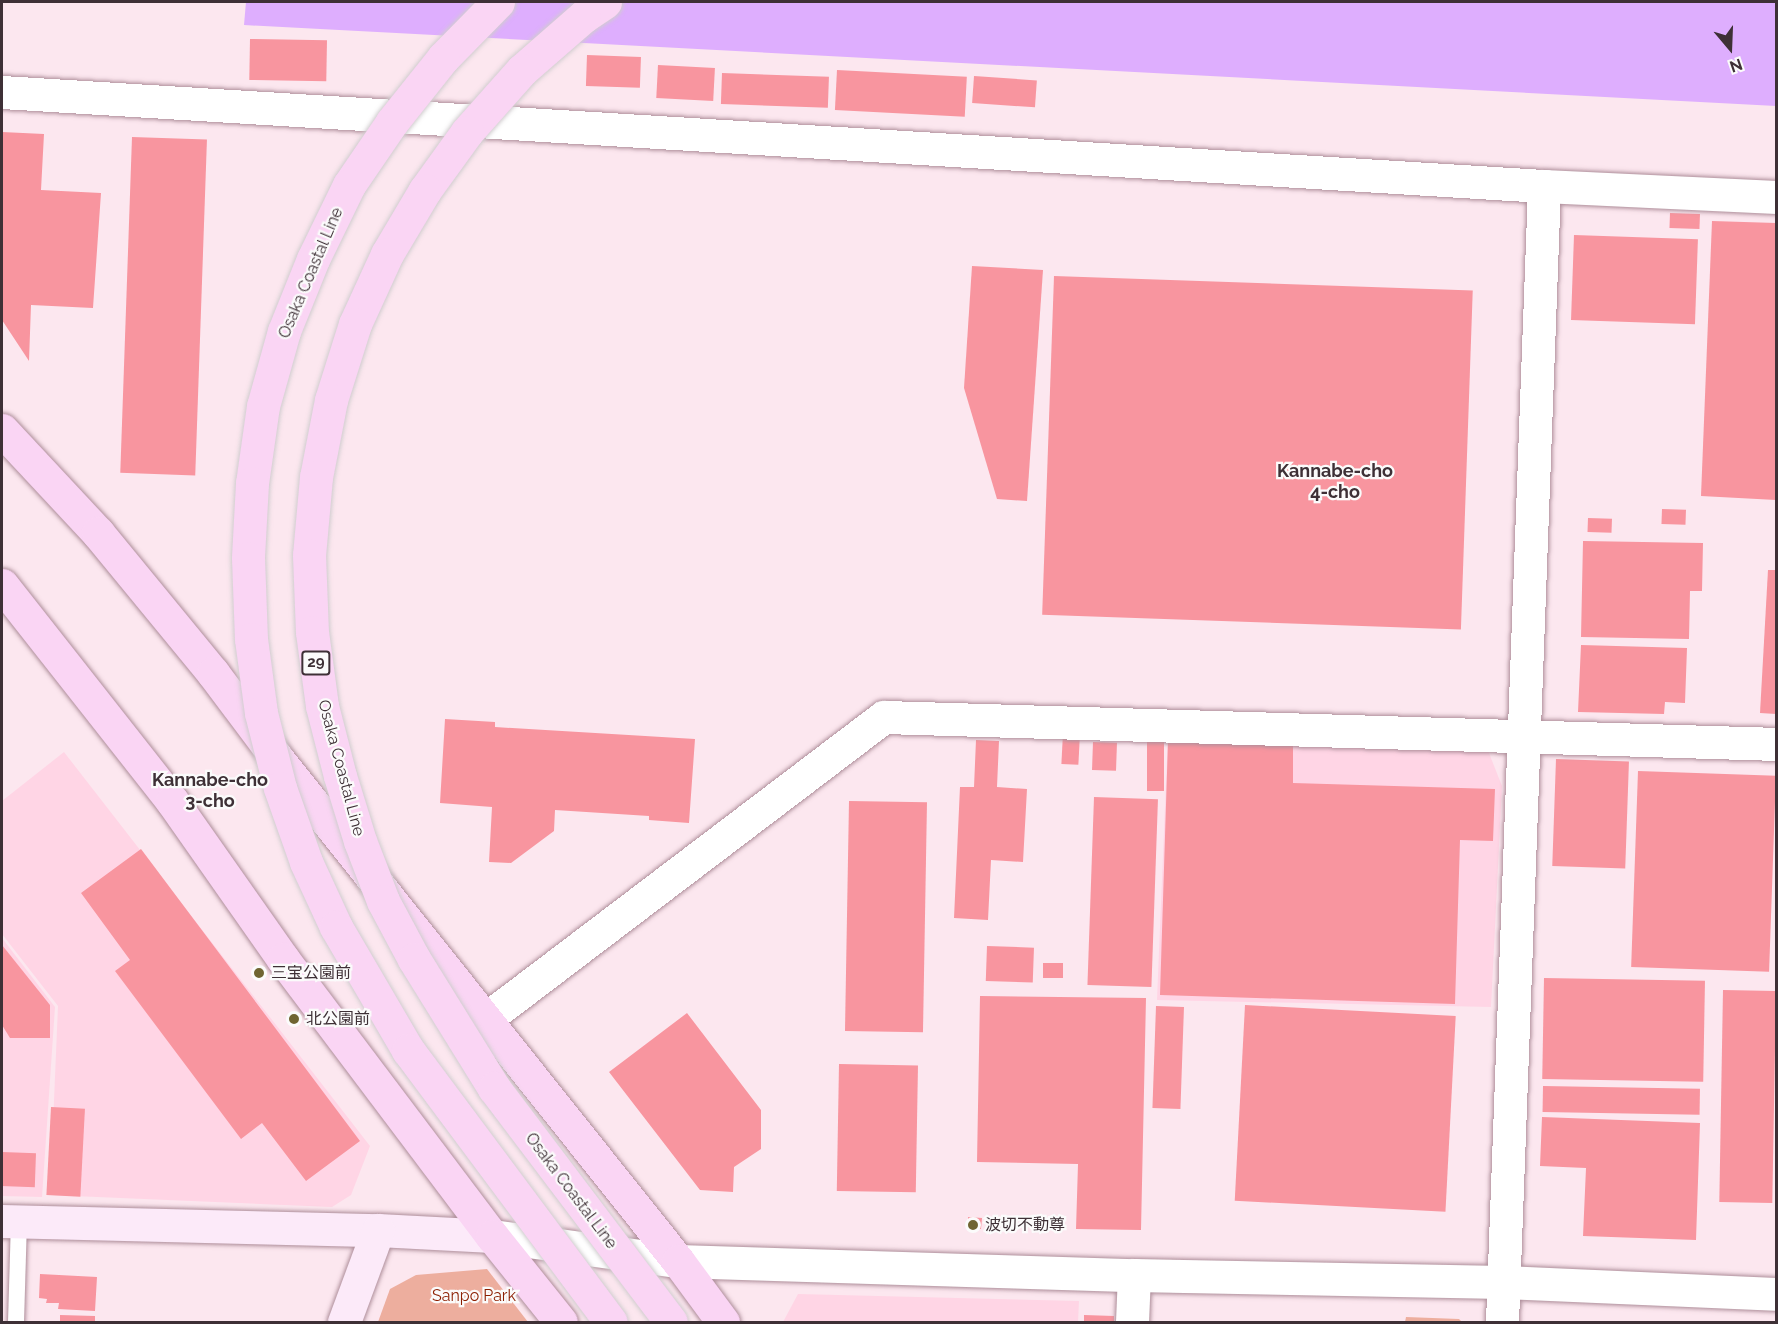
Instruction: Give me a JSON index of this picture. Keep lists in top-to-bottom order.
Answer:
{
  "streets": {
    "main road": ["Osaka Coastal Line", "29"]
  },
  "districts": ["Kannabe-cho 4-cho", "Kannabe-cho 3-cho"],
  "parks": ["Sanpo Park"],
  "places": ["三宝公園前", "北公園前", "波切不動尊"],
  "north": "bottom"
}
